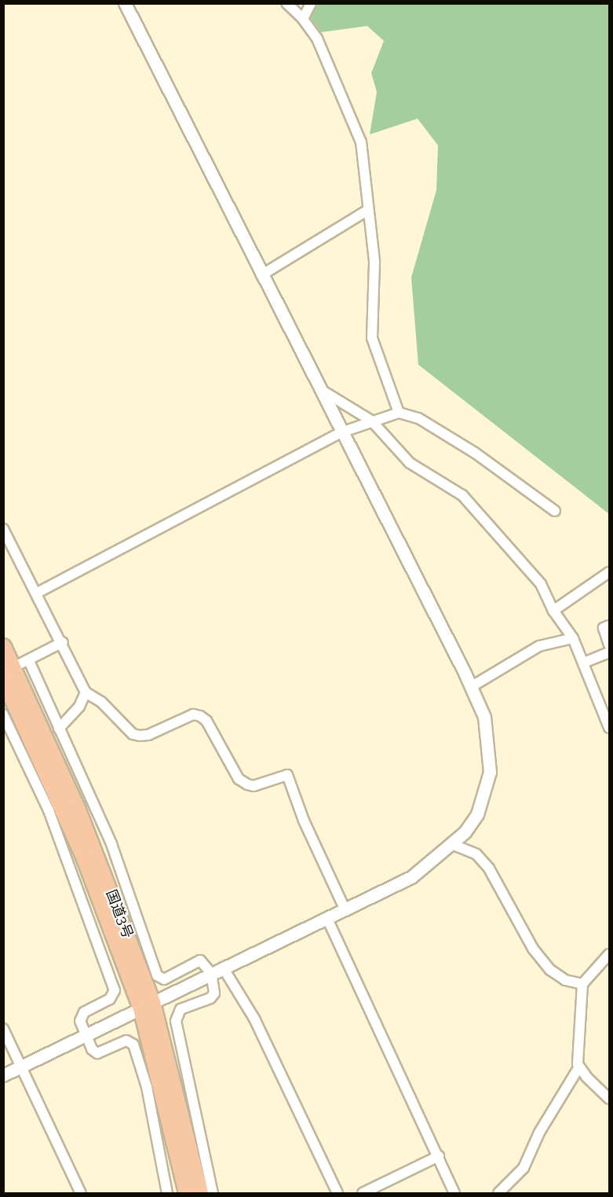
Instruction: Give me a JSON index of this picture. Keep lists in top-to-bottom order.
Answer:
{
  "streets": {
    "highway": ["国道3号"]
  }
}
